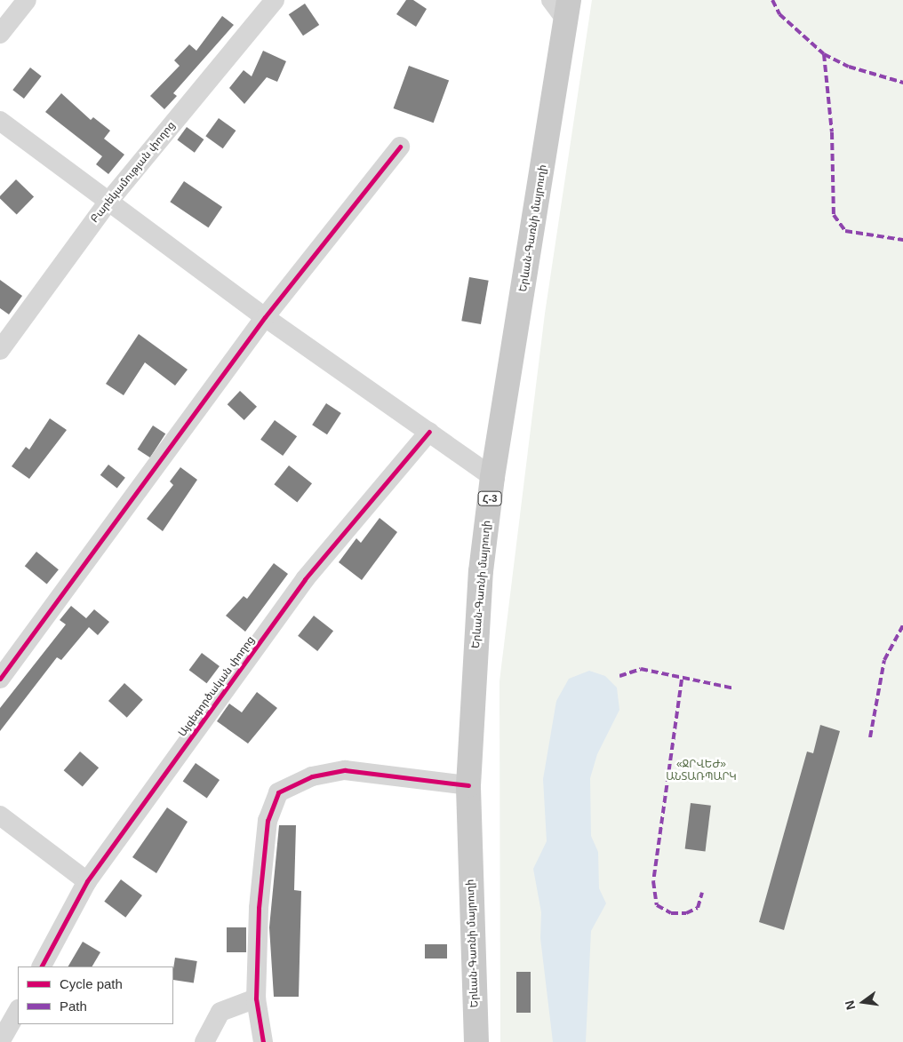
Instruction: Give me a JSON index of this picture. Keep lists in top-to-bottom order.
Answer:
{
  "streets": {
    "main road": ["Երևան-Գառնի մայրուղի", "Հ-3"],
    "street": ["Բարեկամության փողոց", "Այգեգործական փողոց"]
  },
  "parks": ["«ՋՐՎԵԺ» ԱՆՏԱՌՊԱՐԿ"],
  "legend": ["Cycle path", "Path"],
  "north": "left"
}
